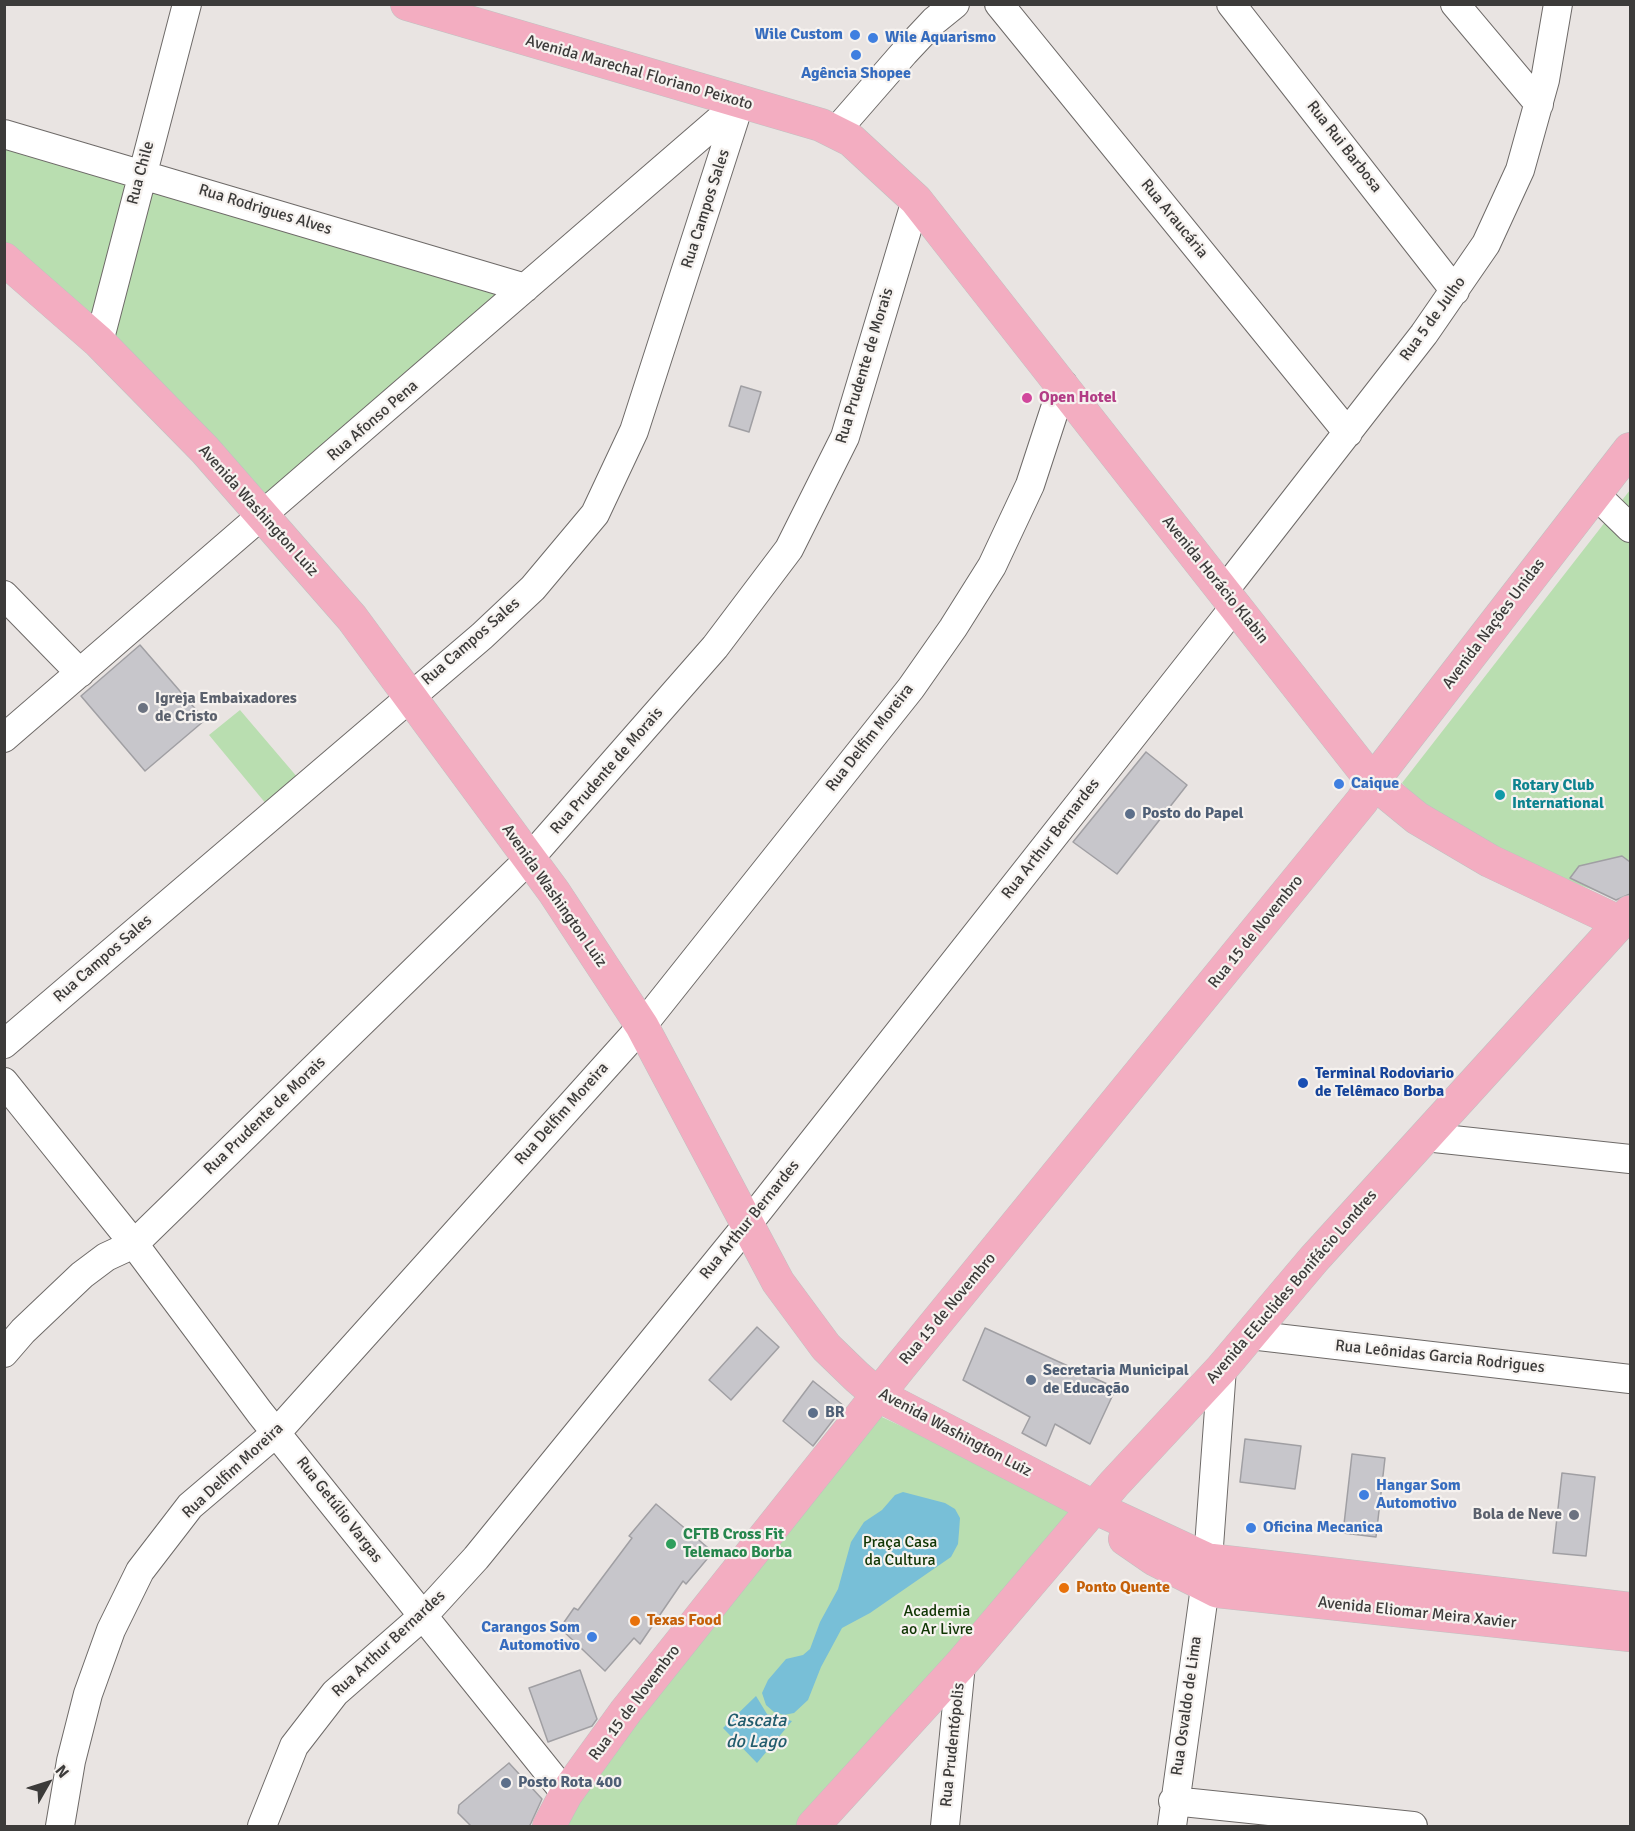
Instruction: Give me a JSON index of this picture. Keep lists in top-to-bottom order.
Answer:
{
  "streets": {
    "main road": [
      "Avenida Marechal Floriano Peixoto",
      "Avenida Washington Luiz",
      "Avenida Horácio Klabin",
      "Avenida Nações Unidas",
      "Rua 15 de Novembro",
      "Avenida EEuclides Bonifácio Londres",
      "Avenida Eliomar Meira Xavier"
    ],
    "street": [
      "Rua Rui Barbosa",
      "Rua Chile",
      "Rua Campos Sales",
      "Rua Rodrigues Alves",
      "Rua Araucária",
      "Rua 5 de Julho",
      "Rua Prudente de Morais",
      "Rua Afonso Pena",
      "Rua Delfim Moreira",
      "Rua Arthur Bernardes",
      "Rua Leônidas Garcia Rodrigues",
      "Rua Getúlio Vargas",
      "Rua Osvaldo de Lima",
      "Rua Prudentópolis"
    ]
  },
  "crossings": [
    ["Avenida Marechal Floriano Peixoto", "Rua Campos Sales"],
    ["Avenida Marechal Floriano Peixoto", "Rua Afonso Pena"],
    ["Avenida Marechal Floriano Peixoto", "Avenida Horácio Klabin"],
    ["Rua Rui Barbosa", "Rua 5 de Julho"],
    ["Rua Chile", "Rua Rodrigues Alves"],
    ["Rua Chile", "Avenida Washington Luiz"],
    ["Rua Campos Sales", "Rua Afonso Pena"],
    ["Rua Campos Sales", "Avenida Washington Luiz"],
    ["Rua Rodrigues Alves", "Rua Afonso Pena"],
    ["Rua Araucária", "Rua 5 de Julho"],
    ["Rua 5 de Julho", "Avenida Horácio Klabin"],
    ["Rua 5 de Julho", "Rua Arthur Bernardes"],
    ["Rua Prudente de Morais", "Avenida Washington Luiz"],
    ["Rua Prudente de Morais", "Avenida Horácio Klabin"],
    ["Rua Prudente de Morais", "Rua Getúlio Vargas"],
    ["Rua Afonso Pena", "Avenida Washington Luiz"],
    ["Avenida Washington Luiz", "Rua Delfim Moreira"],
    ["Avenida Washington Luiz", "Rua Arthur Bernardes"],
    ["Avenida Washington Luiz", "Rua 15 de Novembro"],
    ["Avenida Washington Luiz", "Avenida EEuclides Bonifácio Londres"],
    ["Avenida Washington Luiz", "Avenida Eliomar Meira Xavier"],
    ["Avenida Washington Luiz", "Rua Osvaldo de Lima"],
    ["Avenida Horácio Klabin", "Avenida Nações Unidas"],
    ["Avenida Horácio Klabin", "Rua Delfim Moreira"],
    ["Avenida Horácio Klabin", "Rua Arthur Bernardes"],
    ["Avenida Horácio Klabin", "Rua 15 de Novembro"],
    ["Avenida Horácio Klabin", "Avenida EEuclides Bonifácio Londres"],
    ["Avenida Nações Unidas", "Rua 15 de Novembro"],
    ["Rua Delfim Moreira", "Rua Getúlio Vargas"],
    ["Rua Arthur Bernardes", "Rua Getúlio Vargas"],
    ["Rua 15 de Novembro", "Rua Getúlio Vargas"],
    ["Avenida EEuclides Bonifácio Londres", "Rua Leônidas Garcia Rodrigues"],
    ["Avenida EEuclides Bonifácio Londres", "Rua Osvaldo de Lima"],
    ["Avenida EEuclides Bonifácio Londres", "Rua Prudentópolis"],
    ["Avenida Eliomar Meira Xavier", "Rua Osvaldo de Lima"]
  ],
  "water": ["Cascata do Lago"],
  "parks": ["Praça Casa da Cultura", "Academia ao Ar Livre"],
  "places": [
    "Wile Custom",
    "Wile Aquarismo",
    "Agência Shopee",
    "Open Hotel",
    "Igreja Embaixadores de Cristo",
    "Caique",
    "Rotary Club International",
    "Posto do Papel",
    "Terminal Rodoviario de Telêmaco Borba",
    "Secretaria Municipal de Educação",
    "BR",
    "Hangar Som Automotivo",
    "Bola de Neve",
    "Oficina Mecanica",
    "CFTB Cross Fit Telemaco Borba",
    "Ponto Quente",
    "Texas Food",
    "Carangos Som Automotivo",
    "Posto Rota 400"
  ],
  "north": "top right"
}
